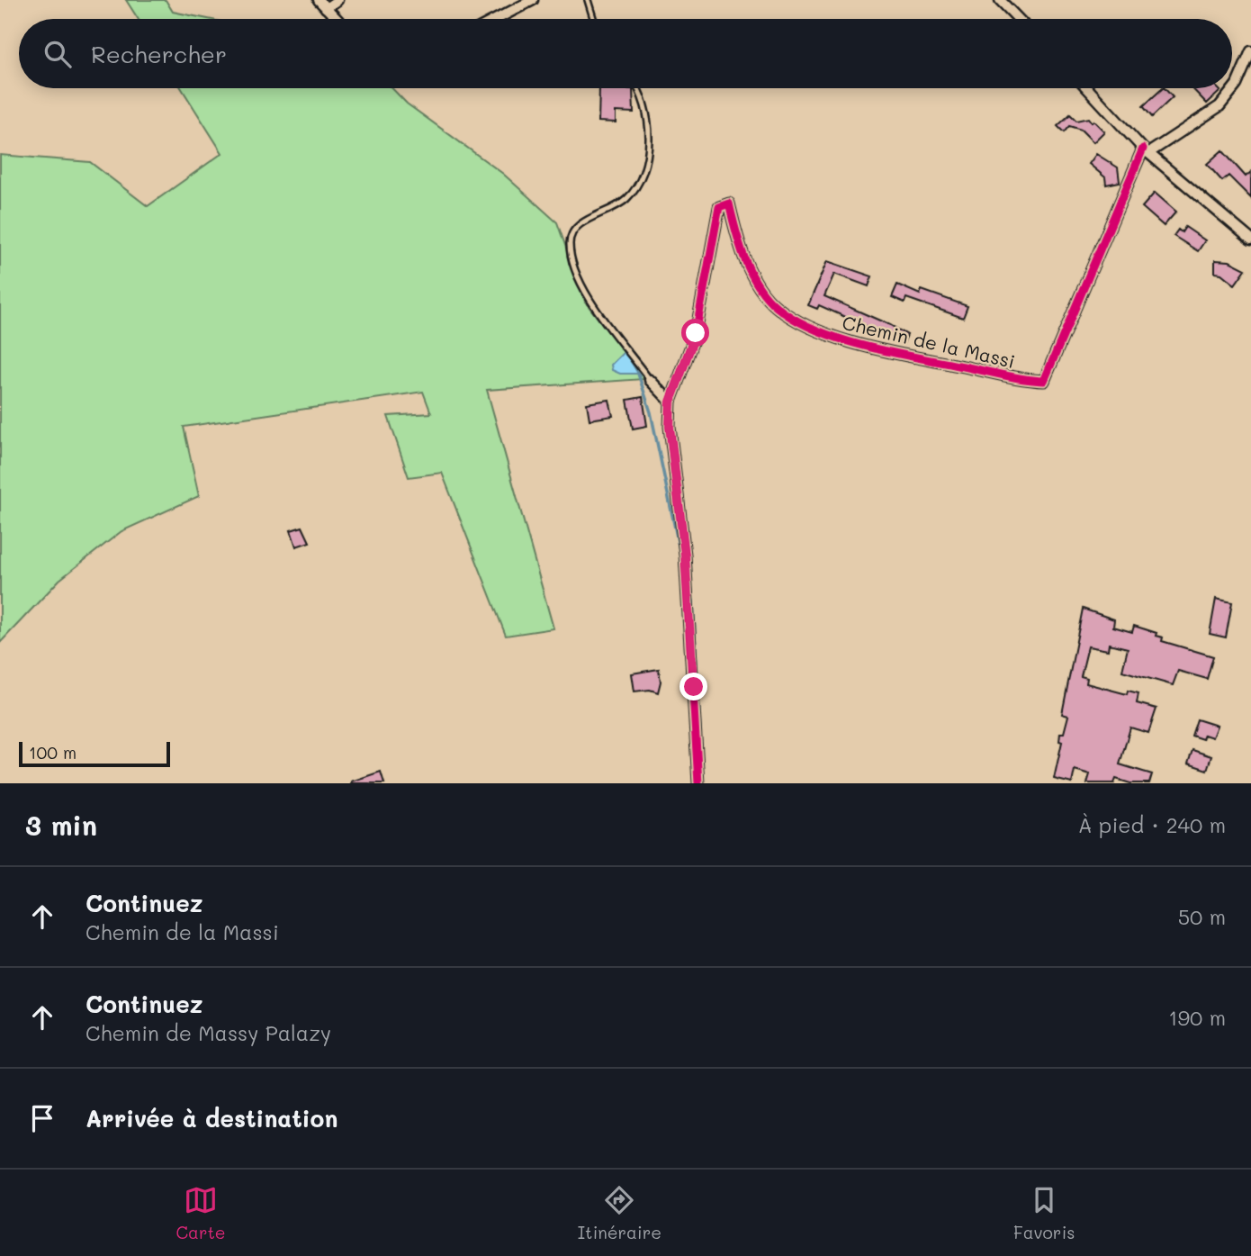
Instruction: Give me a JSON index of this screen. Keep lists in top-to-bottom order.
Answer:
{
  "streets": {
    "street": ["Chemin de la Massi"]
  },
  "scale_bar": "100 m",
  "page": {
    "search": "Rechercher",
    "scale": "100 m",
    "heading": ["3 min", "À pied · 240 m"],
    "list": [
      ["Continuez", "Chemin de la Massi", "50 m"],
      ["Continuez", "Chemin de Massy Palazy", "190 m"],
      "Arrivée à destination"
    ],
    "nav": ["Carte", "Itinéraire", "Favoris"]
  }
}
